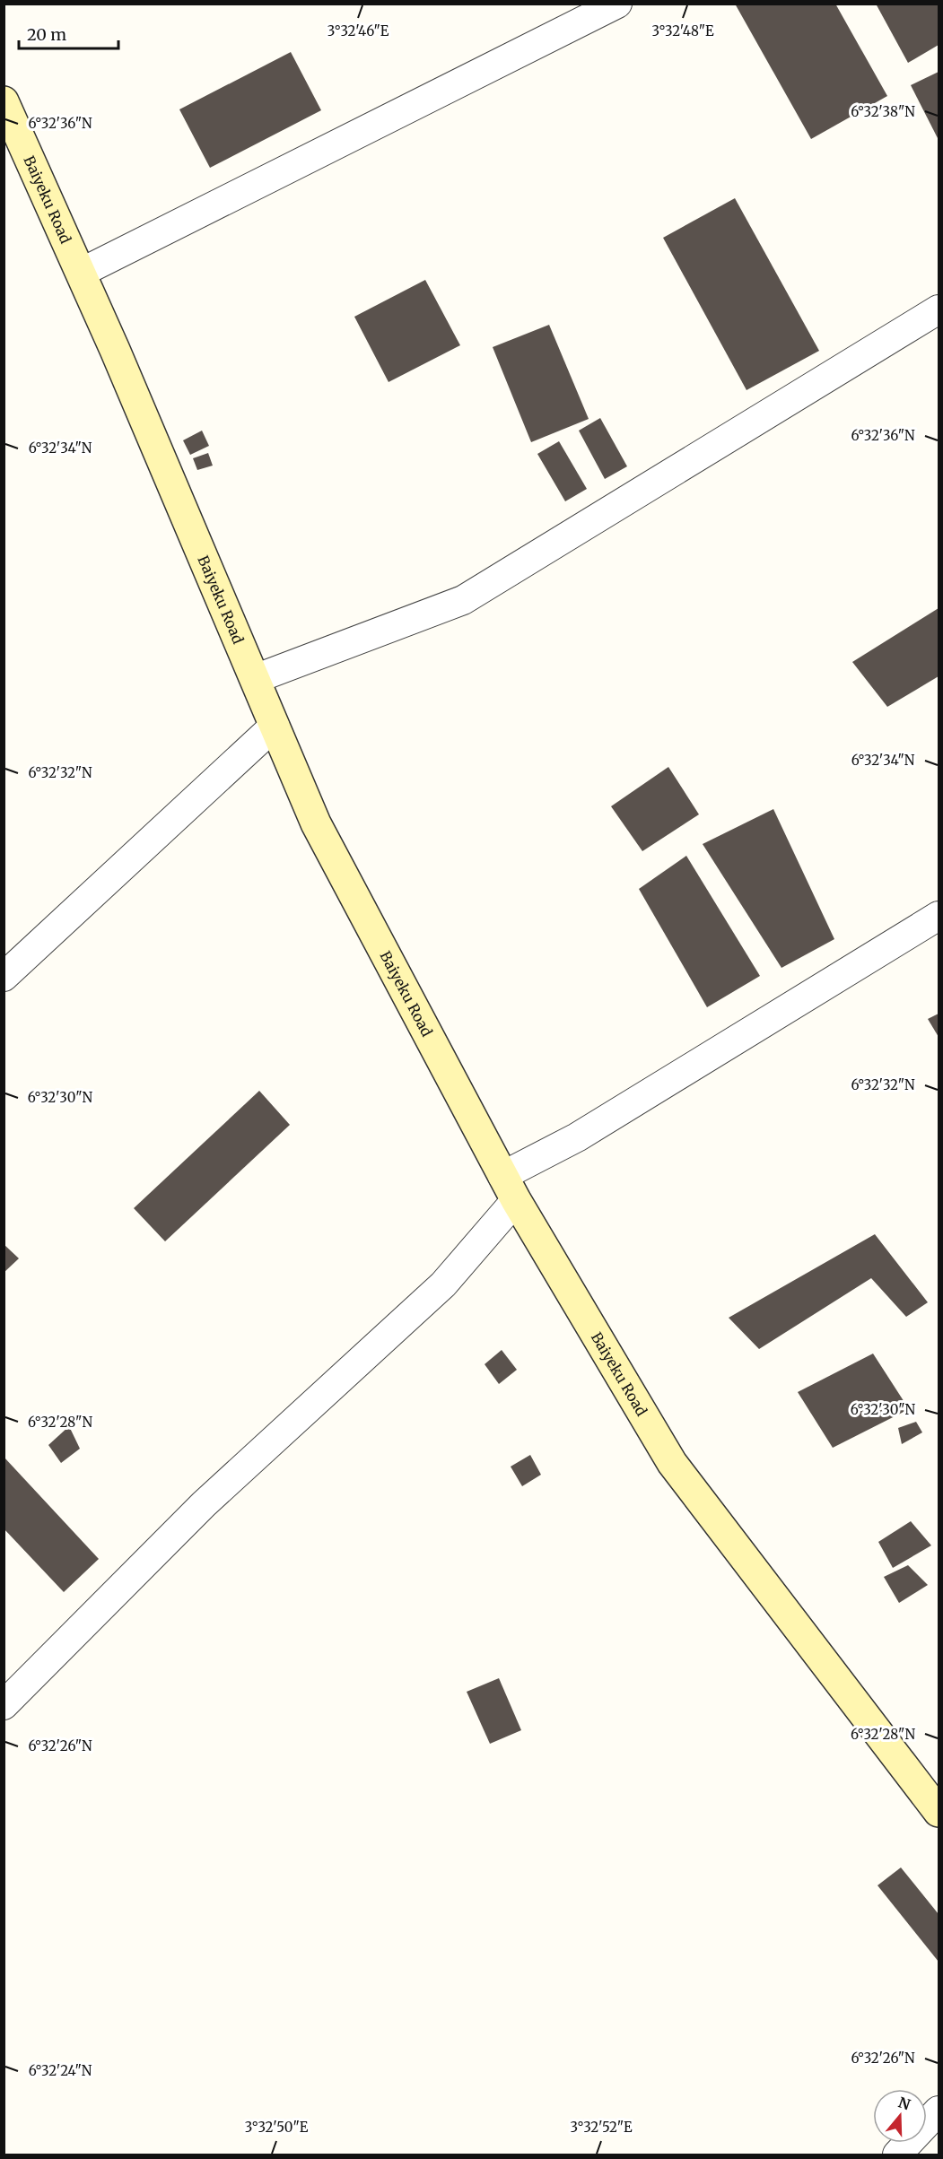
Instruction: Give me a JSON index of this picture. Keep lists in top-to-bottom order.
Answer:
{
  "streets": {
    "main road": ["Baiyeku Road"]
  },
  "scale_bar": "20 m",
  "north": "top",
  "coordinates": [
    "3°32'46\"E",
    "3°32'48\"E",
    "6°32'38\"N",
    "6°32'36\"N",
    "6°32'34\"N",
    "6°32'32\"N",
    "6°32'30\"N",
    "6°32'28\"N",
    "6°32'26\"N",
    "6°32'24\"N",
    "3°32'50\"E",
    "3°32'52\"E"
  ]
}
